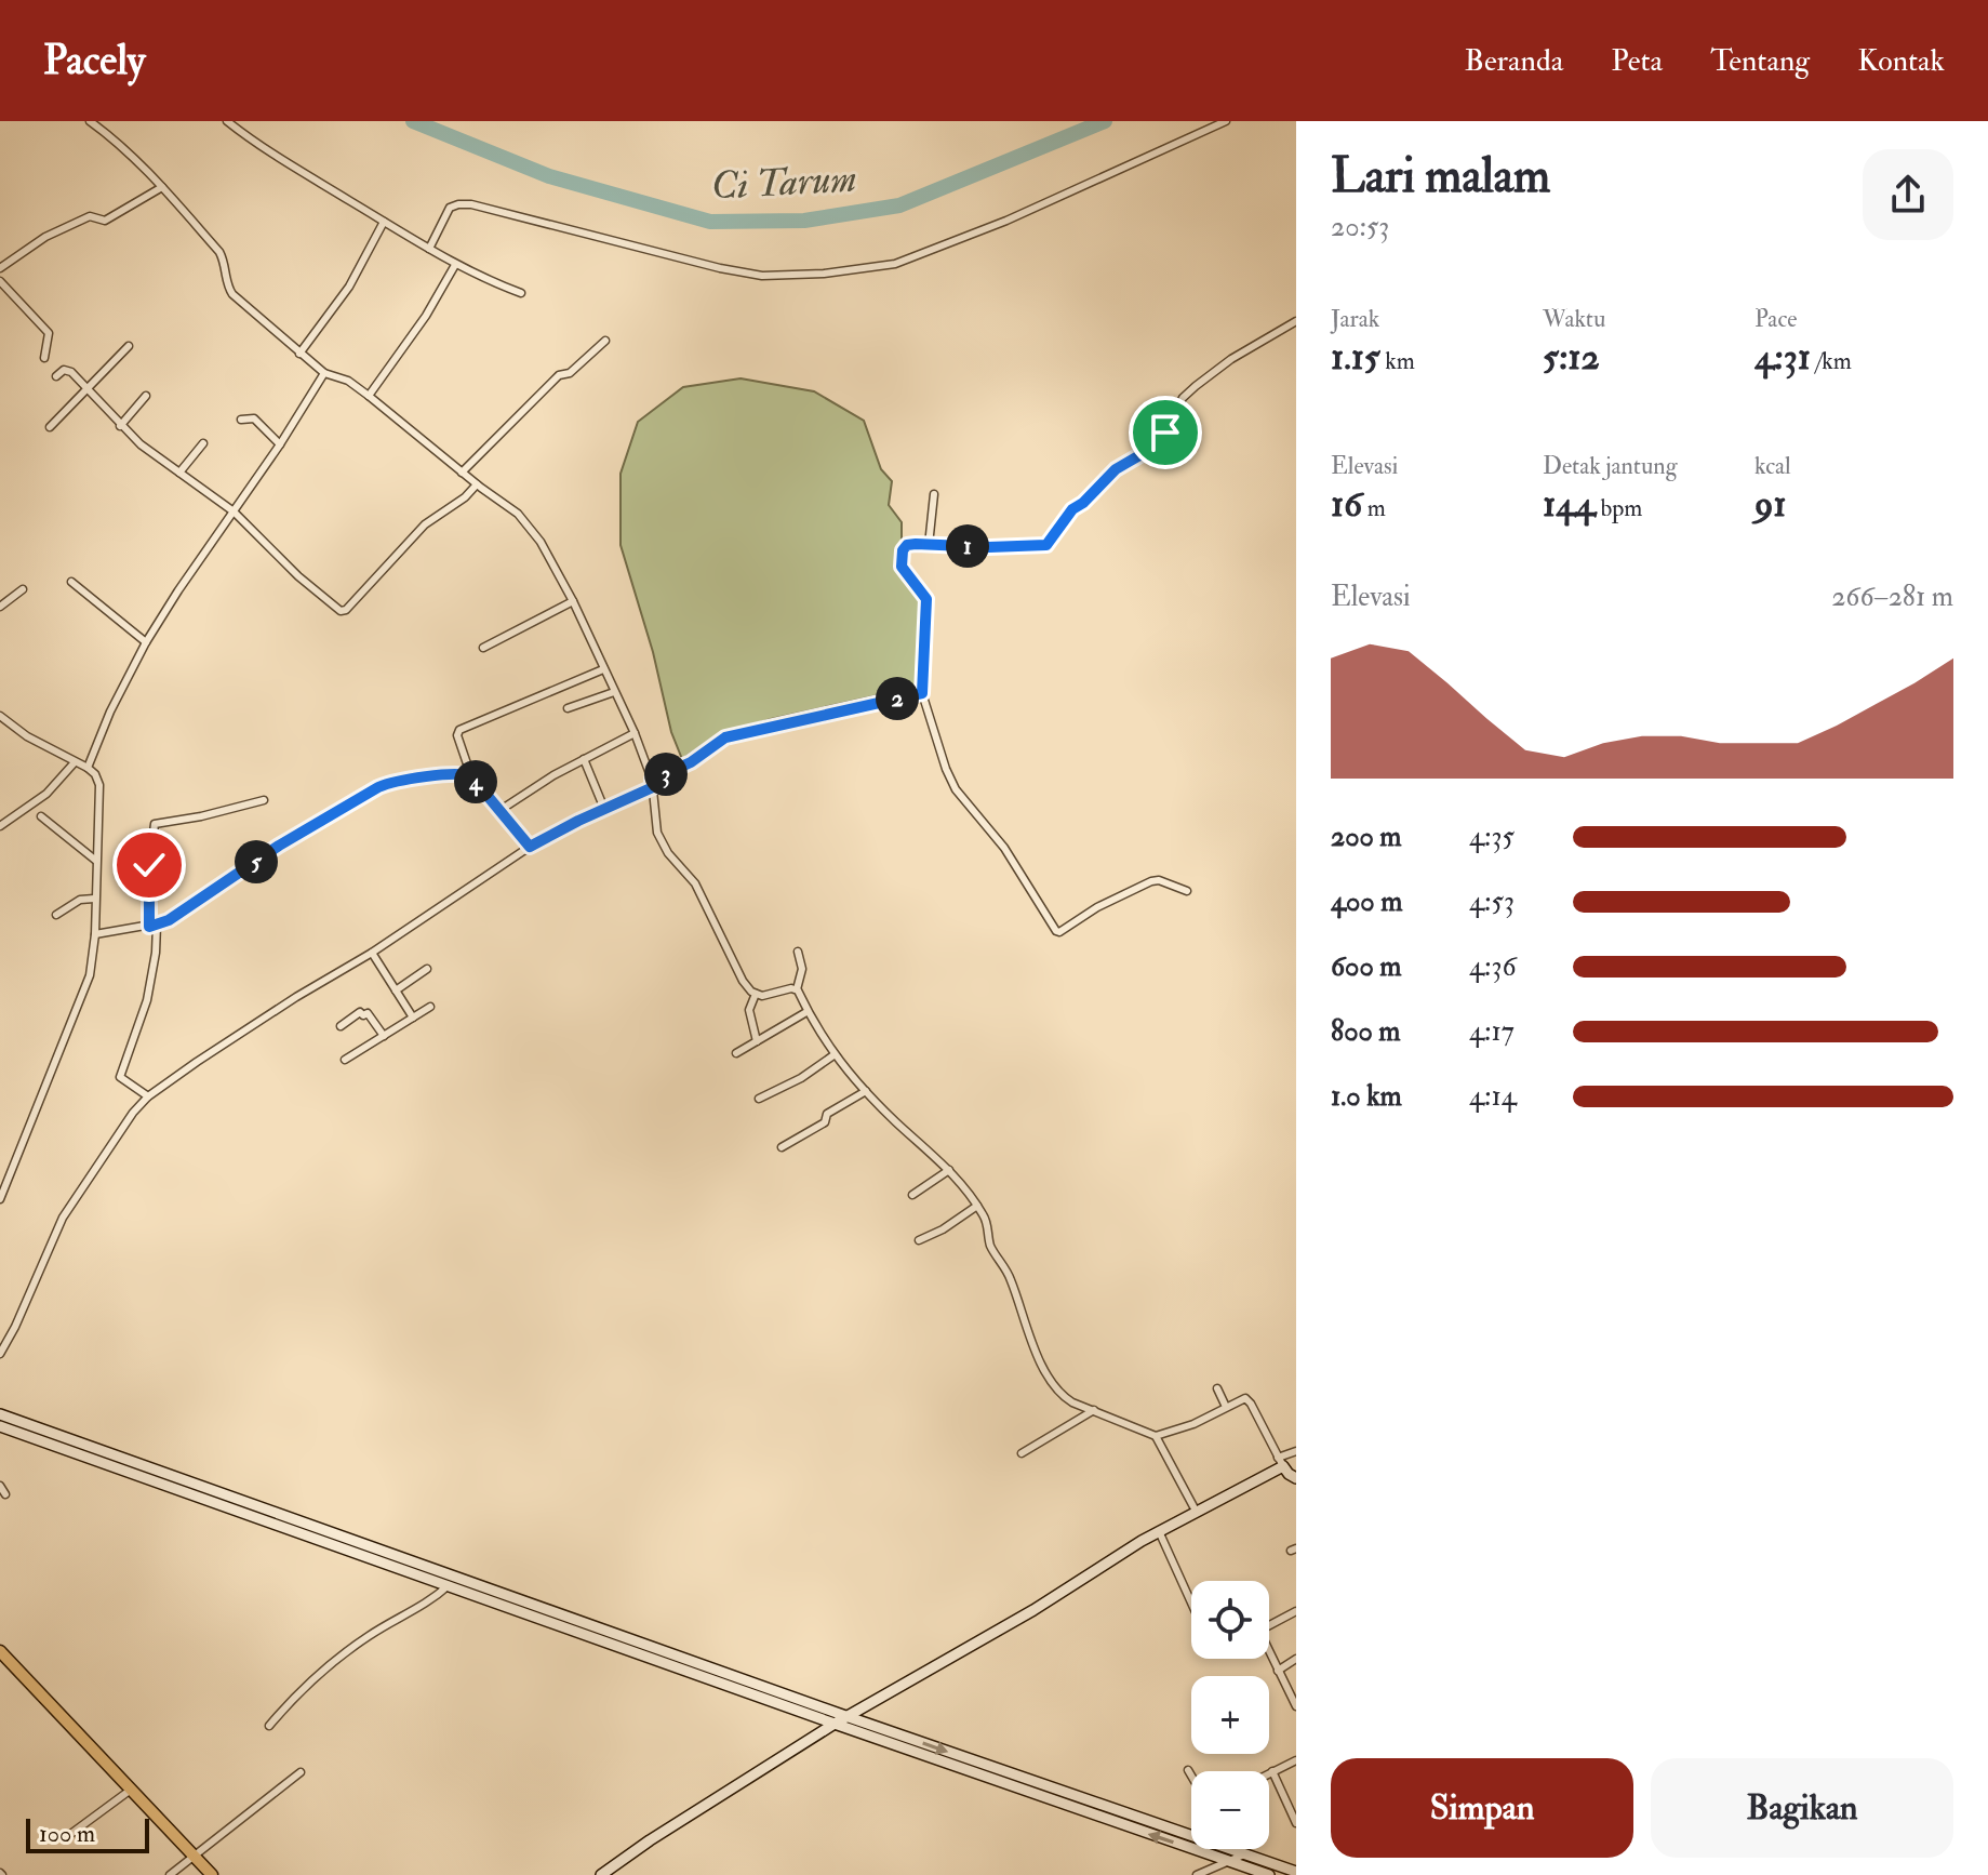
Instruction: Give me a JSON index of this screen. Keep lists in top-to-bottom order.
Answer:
{
  "water": ["Ci Tarum"],
  "scale_bar": "100 m",
  "page": {
    "header": "Pacely",
    "nav": [
      "Beranda",
      "Peta",
      "Tentang",
      "Kontak"
    ],
    "heading": ["Lari malam", "20:53"],
    "stats": [
      ["Jarak", "1.15 km"],
      ["Waktu", "5:12"],
      ["Pace", "4:31 /km"],
      ["Elevasi", "16 m"],
      ["Detak jantung", "144 bpm"],
      ["kcal", "91"]
    ],
    "pins": [
      "1",
      "2",
      "3",
      "4",
      "5"
    ],
    "chart": ["Elevasi", "266–281 m"],
    "list": [
      {
        "name": "200 m",
        "note": "4:35"
      },
      {
        "name": "400 m",
        "note": "4:53"
      },
      {
        "name": "600 m",
        "note": "4:36"
      },
      {
        "name": "800 m",
        "note": "4:17"
      },
      {
        "name": "1.0 km",
        "note": "4:14"
      }
    ],
    "map_buttons": ["+", "−"],
    "buttons": ["Simpan", "Bagikan"],
    "scale": "100 m"
  }
}
